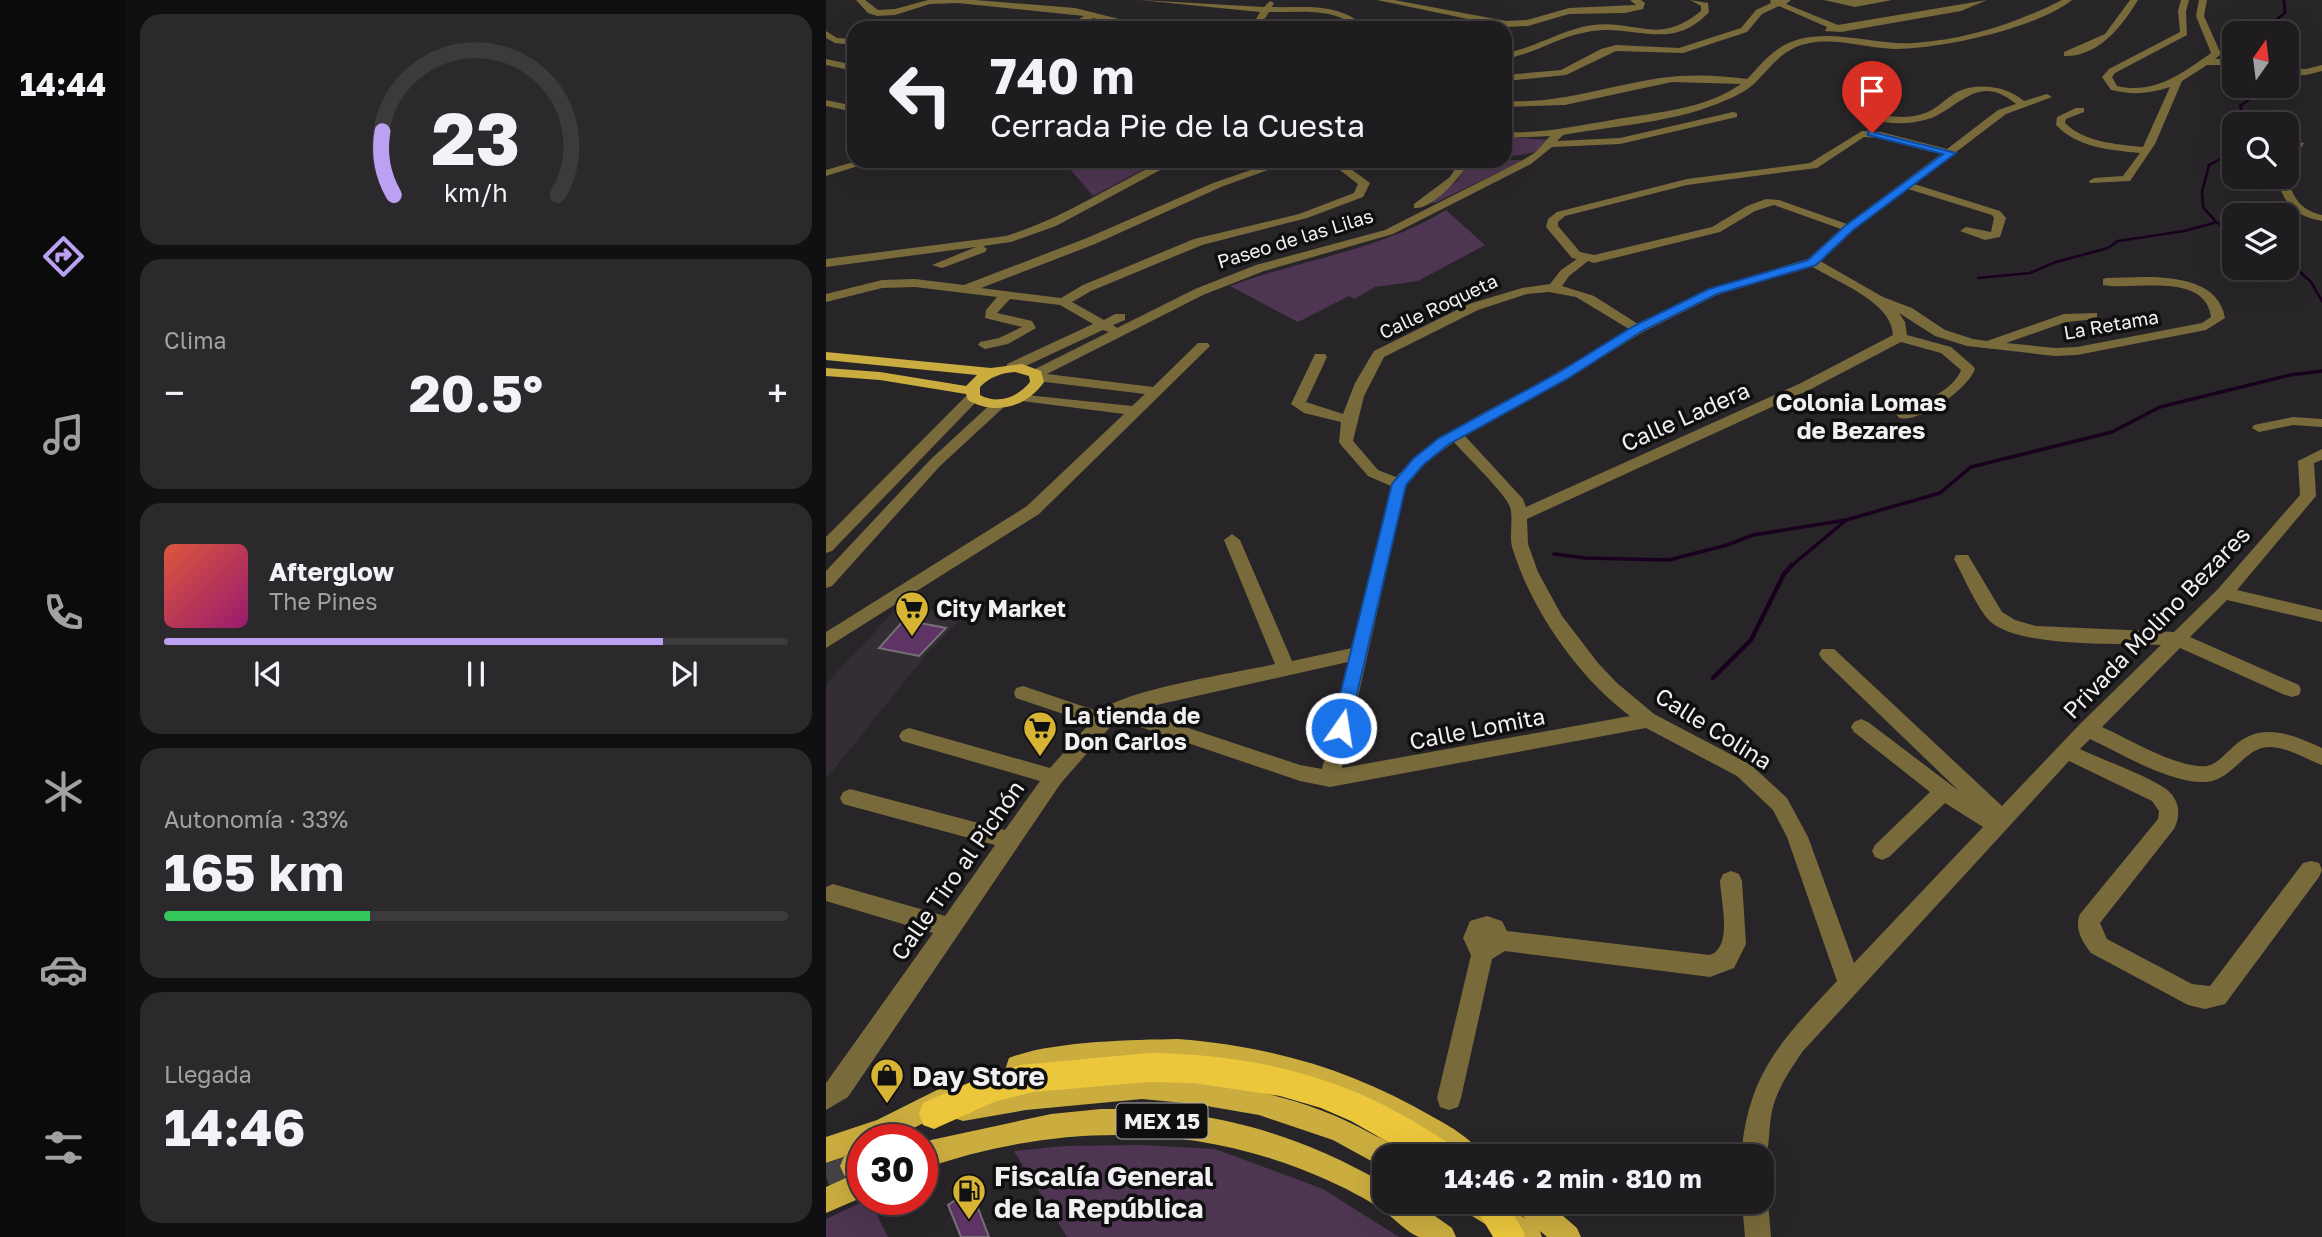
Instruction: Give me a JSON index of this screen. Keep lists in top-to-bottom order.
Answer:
{
  "streets": {
    "main road": ["MEX 15"],
    "street": [
      "Paseo de las Lilas",
      "Calle Roqueta",
      "La Retama",
      "Calle Ladera",
      "Privada Molino Bezares",
      "Calle Lomita",
      "Calle Colina",
      "Calle Tiro al Pichón"
    ]
  },
  "crossings": [
    ["Calle Ladera", "Calle Colina"],
    ["Privada Molino Bezares", "Calle Colina"],
    ["Calle Lomita", "Calle Colina"],
    ["Calle Lomita", "Calle Tiro al Pichón"]
  ],
  "districts": ["Colonia Lomas de Bezares"],
  "places": {
    "supermarket": ["City Market", "La tienda de Don Carlos"],
    "shop": ["Day Store"],
    "fuel station": ["Fiscalía General de la República"]
  },
  "north": "top",
  "page": {
    "tabs": "14:44",
    "turn": ["740 m", "Cerrada Pie de la Cuesta"],
    "tile": [
      "Clima",
      ["Autonomía · 33%", "165 km"],
      ["Llegada", "14:46"]
    ],
    "heat": ["−", "20.5°", "+"],
    "song": ["Afterglow", "The Pines"],
    "limit": "30",
    "trip": "14:46 · 2 min · 810 m",
    "gauge": ["23", "km/h"]
  }
}
